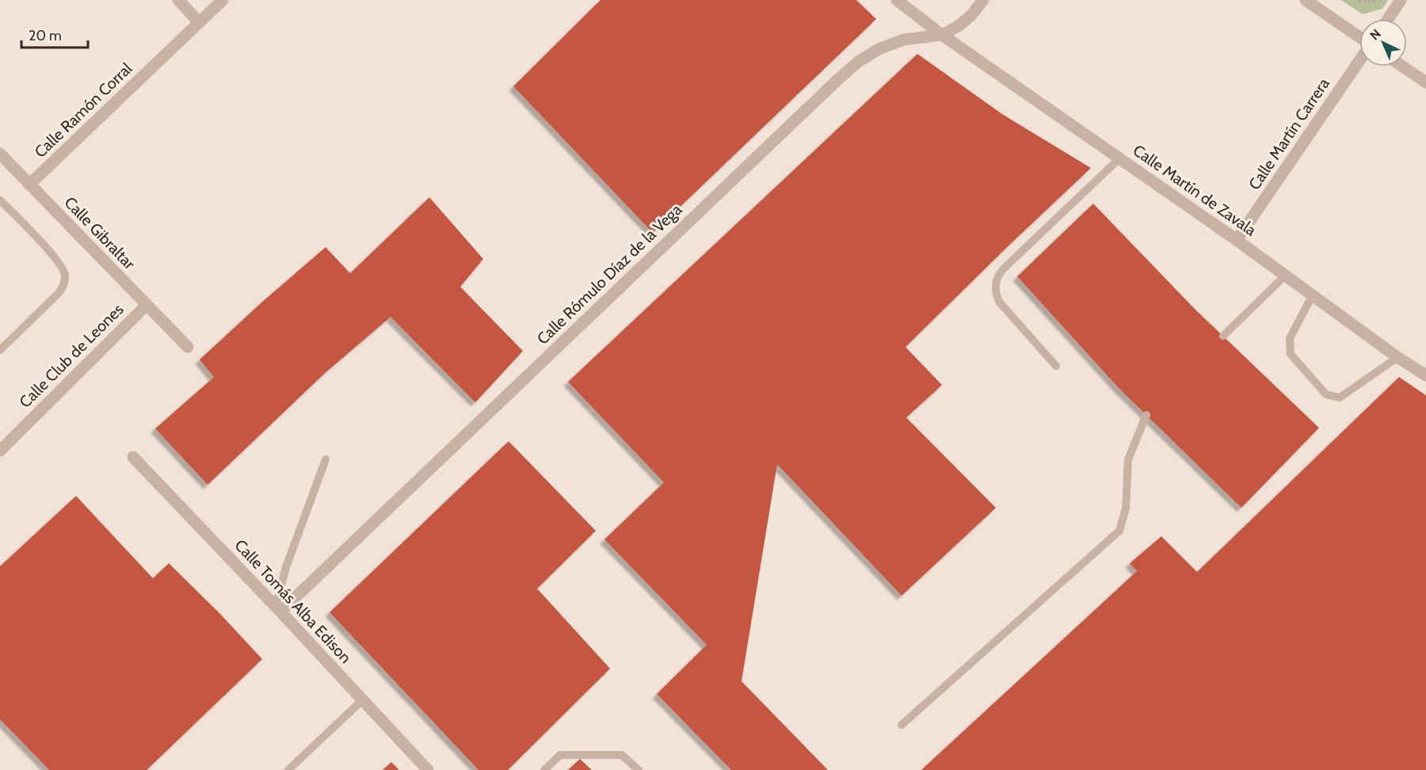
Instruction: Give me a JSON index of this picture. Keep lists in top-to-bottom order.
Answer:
{
  "streets": {
    "street": [
      "Calle Ramón Corral",
      "Calle Martín Carrera",
      "Calle Martín de Zavala",
      "Calle Gibraltar",
      "Calle Rómulo Díaz de la Vega",
      "Calle Club de Leones",
      "Calle Tomás Alba Edison"
    ]
  },
  "crossings": [
    ["Calle Ramón Corral", "Calle Gibraltar"],
    ["Calle Martín Carrera", "Calle Martín de Zavala"],
    ["Calle Martín de Zavala", "Calle Rómulo Díaz de la Vega"],
    ["Calle Gibraltar", "Calle Club de Leones"],
    ["Calle Rómulo Díaz de la Vega", "Calle Tomás Alba Edison"]
  ],
  "scale_bar": "20 m",
  "north": "top left"
}
